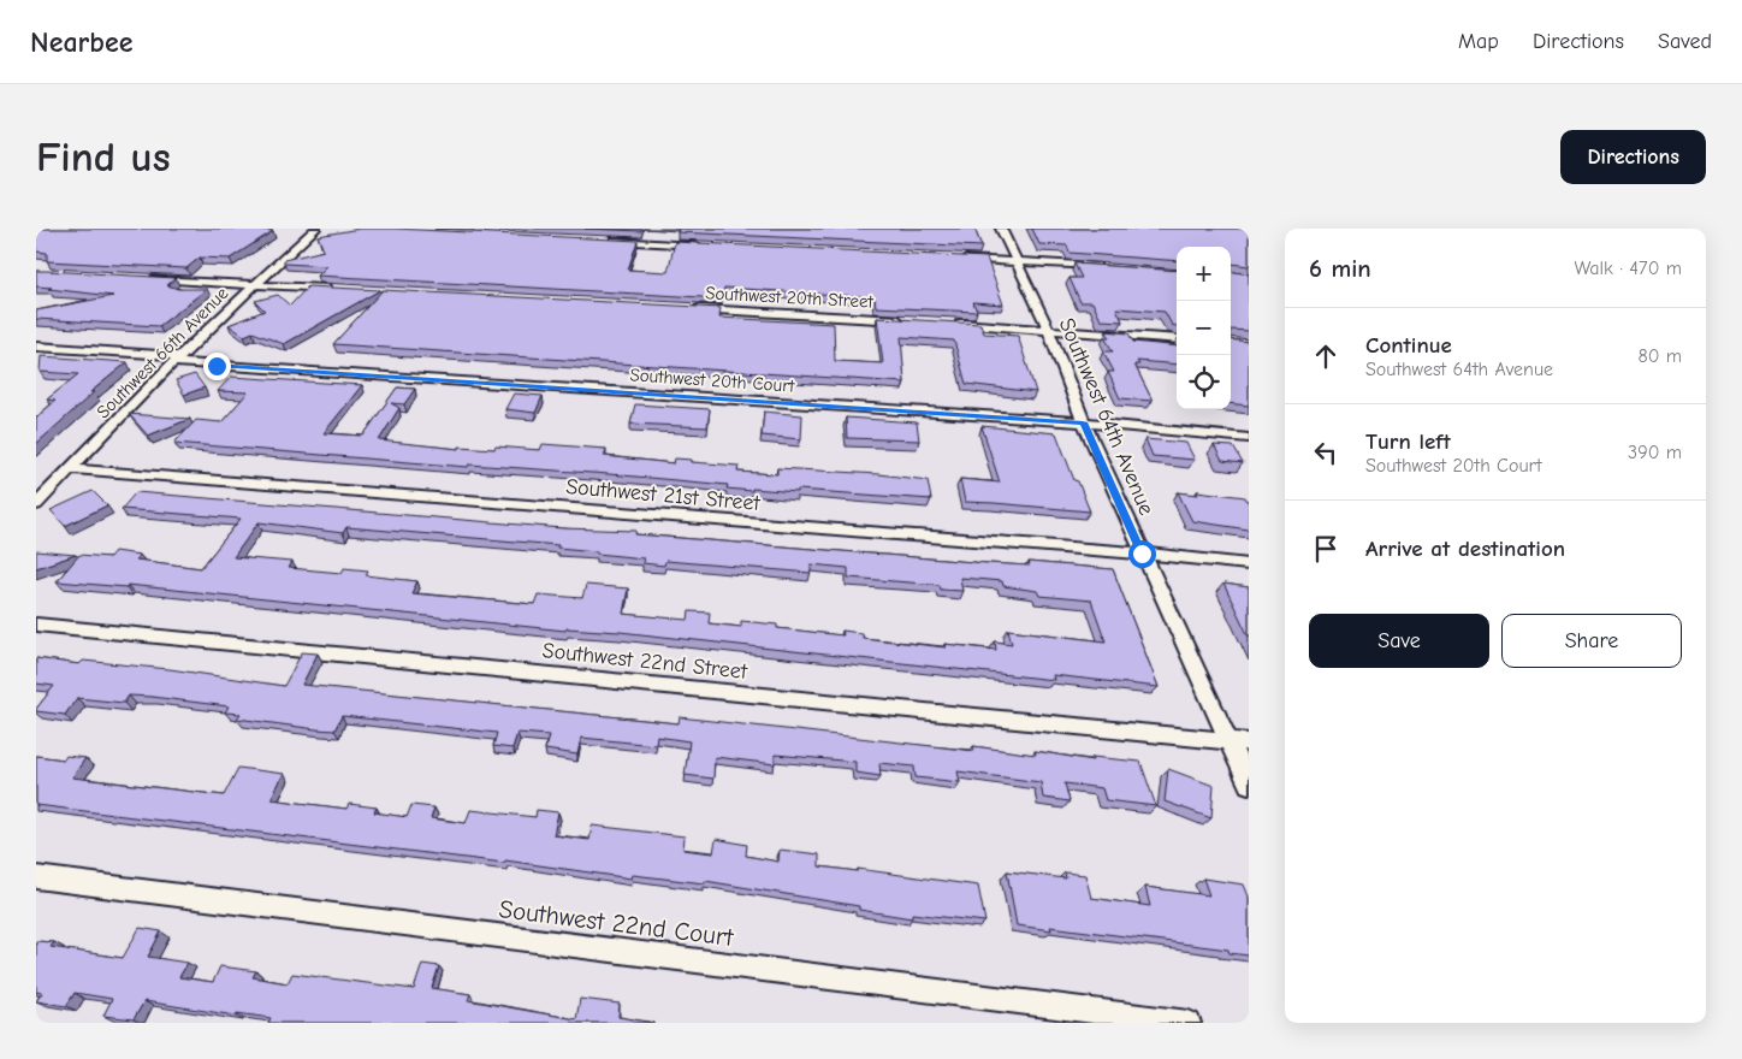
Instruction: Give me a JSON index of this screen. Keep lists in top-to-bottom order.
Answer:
{
  "streets": {
    "street": [
      "Southwest 20th Street",
      "Southwest 66th Avenue",
      "Southwest 20th Court",
      "Southwest 64th Avenue",
      "Southwest 21st Street",
      "Southwest 22nd Street",
      "Southwest 22nd Court"
    ]
  },
  "crossings": [
    ["Southwest 66th Avenue", "Southwest 20th Court"],
    ["Southwest 66th Avenue", "Southwest 21st Street"],
    ["Southwest 20th Court", "Southwest 64th Avenue"],
    ["Southwest 64th Avenue", "Southwest 21st Street"],
    ["Southwest 64th Avenue", "Southwest 22nd Street"]
  ],
  "page": {
    "header": "Nearbee",
    "nav": ["Map", "Directions", "Saved"],
    "buttons": [
      "Directions",
      ["Save", "Share"]
    ],
    "title": "Find us",
    "heading": ["6 min", "Walk · 470 m"],
    "map_buttons": ["+", "−"],
    "list": [
      ["Continue", "Southwest 64th Avenue", "80 m"],
      ["Turn left", "Southwest 20th Court", "390 m"],
      "Arrive at destination"
    ]
  }
}
